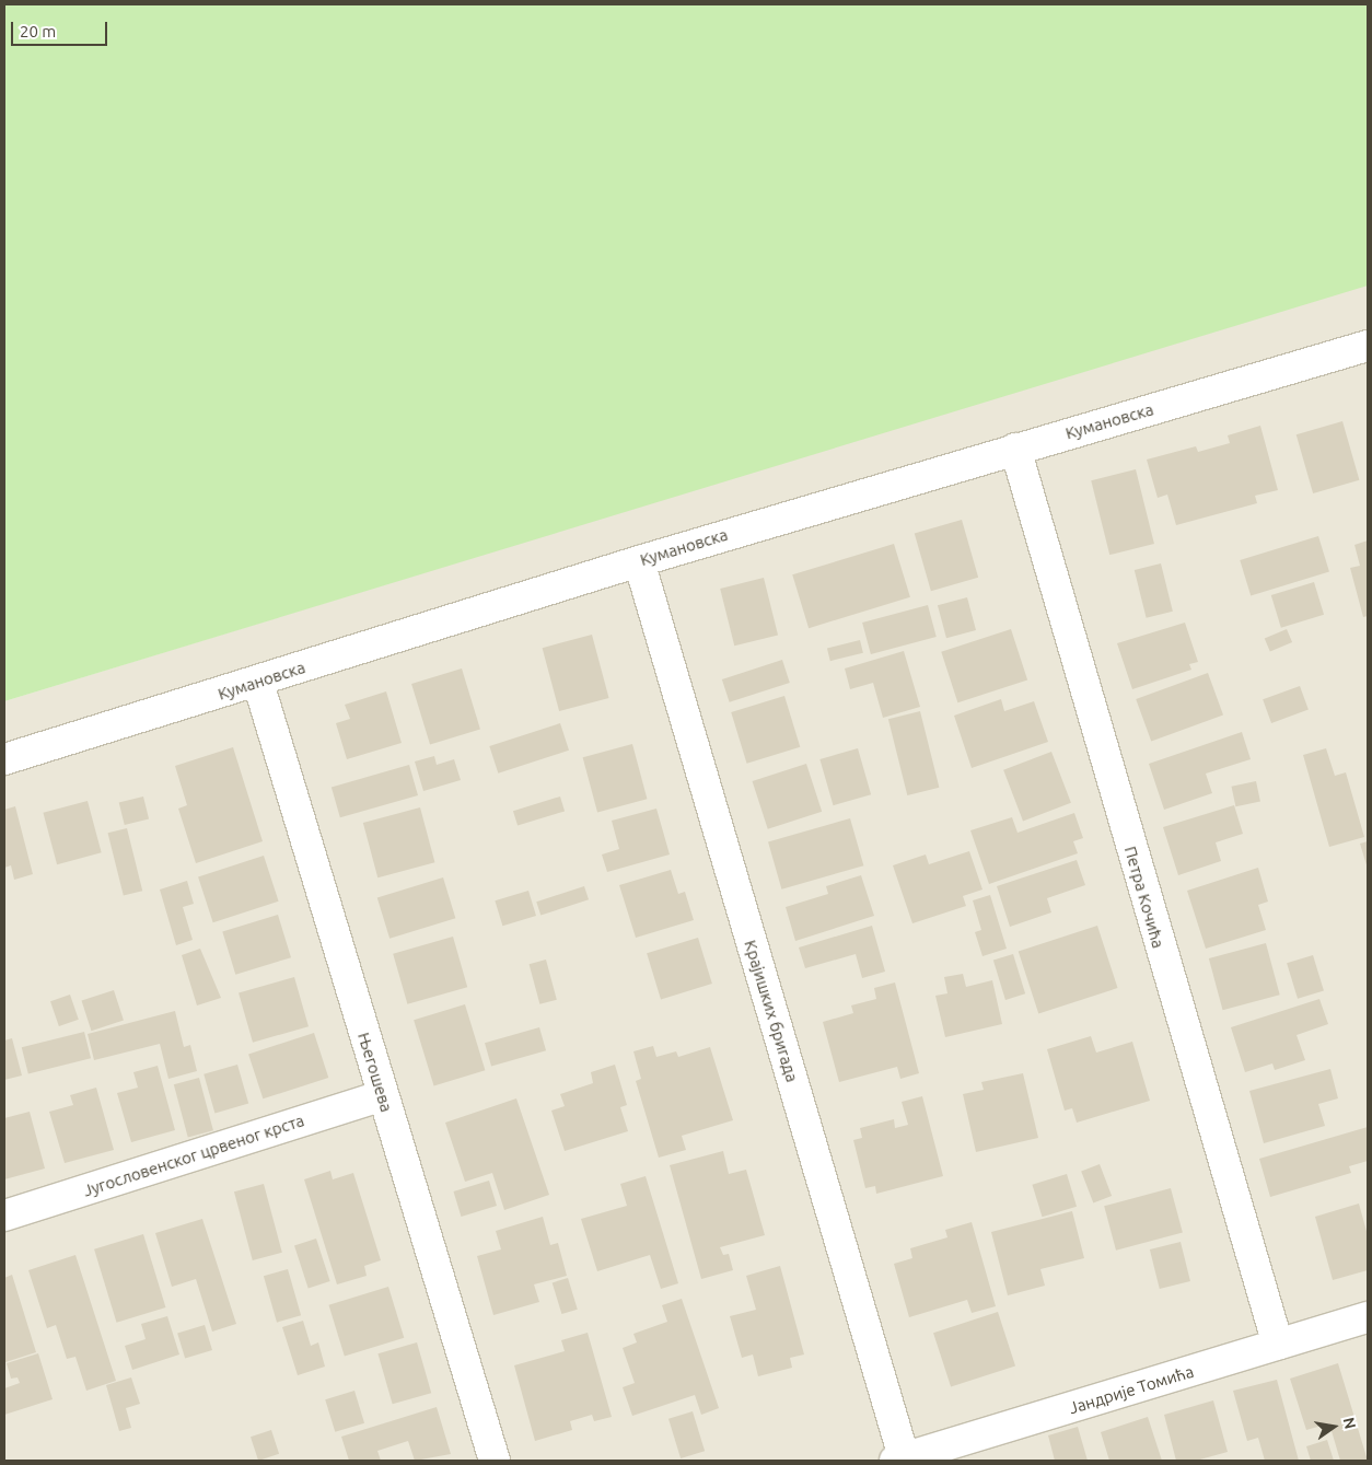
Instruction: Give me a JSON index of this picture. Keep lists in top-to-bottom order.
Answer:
{
  "streets": {
    "street": [
      "Кумановска",
      "Петра Кочића",
      "Крајишких бригада",
      "Његошева",
      "Југословенског црвеног крста",
      "Јандрије Томића"
    ]
  },
  "crossings": [
    ["Кумановска", "Петра Кочића"],
    ["Кумановска", "Крајишких бригада"],
    ["Кумановска", "Његошева"],
    ["Петра Кочића", "Јандрије Томића"],
    ["Крајишких бригада", "Јандрије Томића"],
    ["Његошева", "Југословенског црвеног крста"]
  ],
  "scale_bar": "20 m",
  "north": "right"
}
